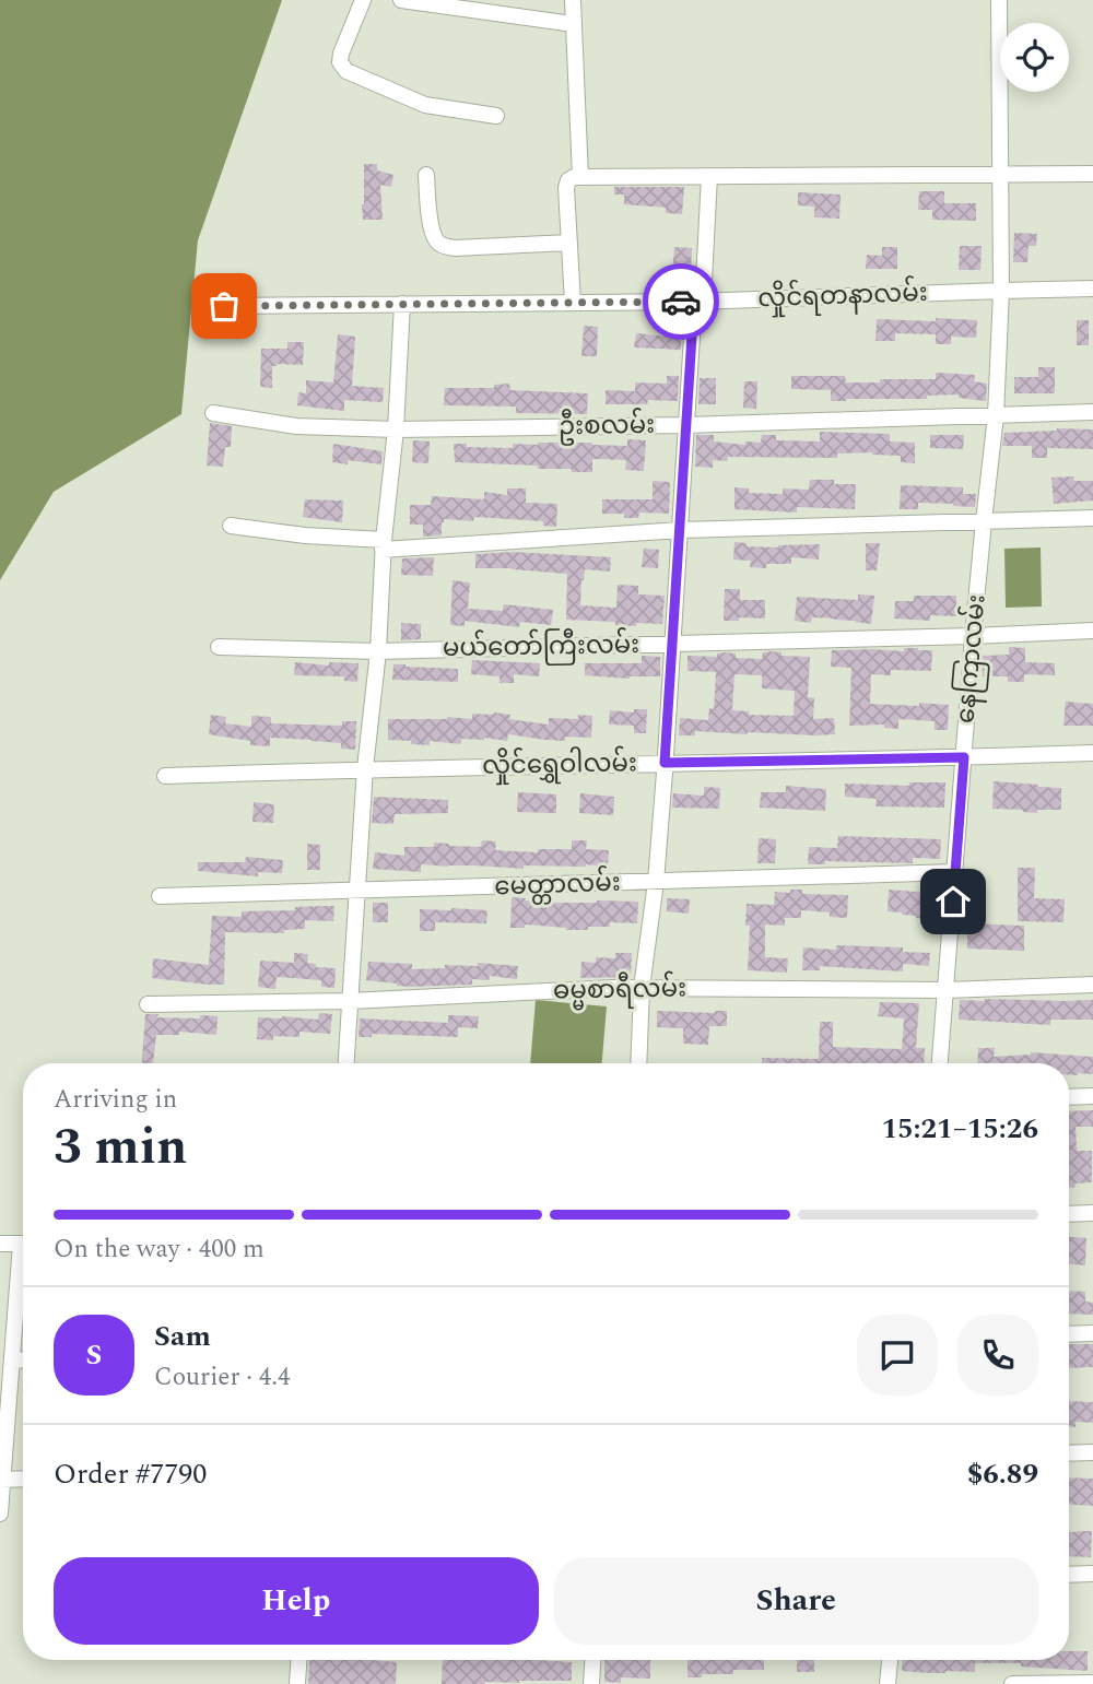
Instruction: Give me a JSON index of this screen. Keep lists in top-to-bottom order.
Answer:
{
  "streets": {
    "street": [
      "လှိုင်ရတနာလမ်း",
      "ဦးစလမ်း",
      "မယ်တော်ကြီးလမ်း",
      "နေကြာလမ်း",
      "လှိုင်ရွှေဝါလမ်း",
      "မေတ္တာလမ်း",
      "ဓမ္မစာရီလမ်း"
    ]
  },
  "crossings": [
    ["လှိုင်ရတနာလမ်း", "နေကြာလမ်း"],
    ["ဦးစလမ်း", "နေကြာလမ်း"],
    ["မယ်တော်ကြီးလမ်း", "နေကြာလမ်း"],
    ["နေကြာလမ်း", "လှိုင်ရွှေဝါလမ်း"],
    ["နေကြာလမ်း", "မေတ္တာလမ်း"],
    ["နေကြာလမ်း", "ဓမ္မစာရီလမ်း"]
  ],
  "page": {
    "heading": ["3 min", "Arriving in", "15:21–15:26"],
    "panel": [
      "Sam",
      "Courier · 4.4",
      "Order #7790",
      "$6.89"
    ],
    "bar": "On the way · 400 m",
    "round": "S",
    "buttons": ["Help", "Share"]
  }
}
